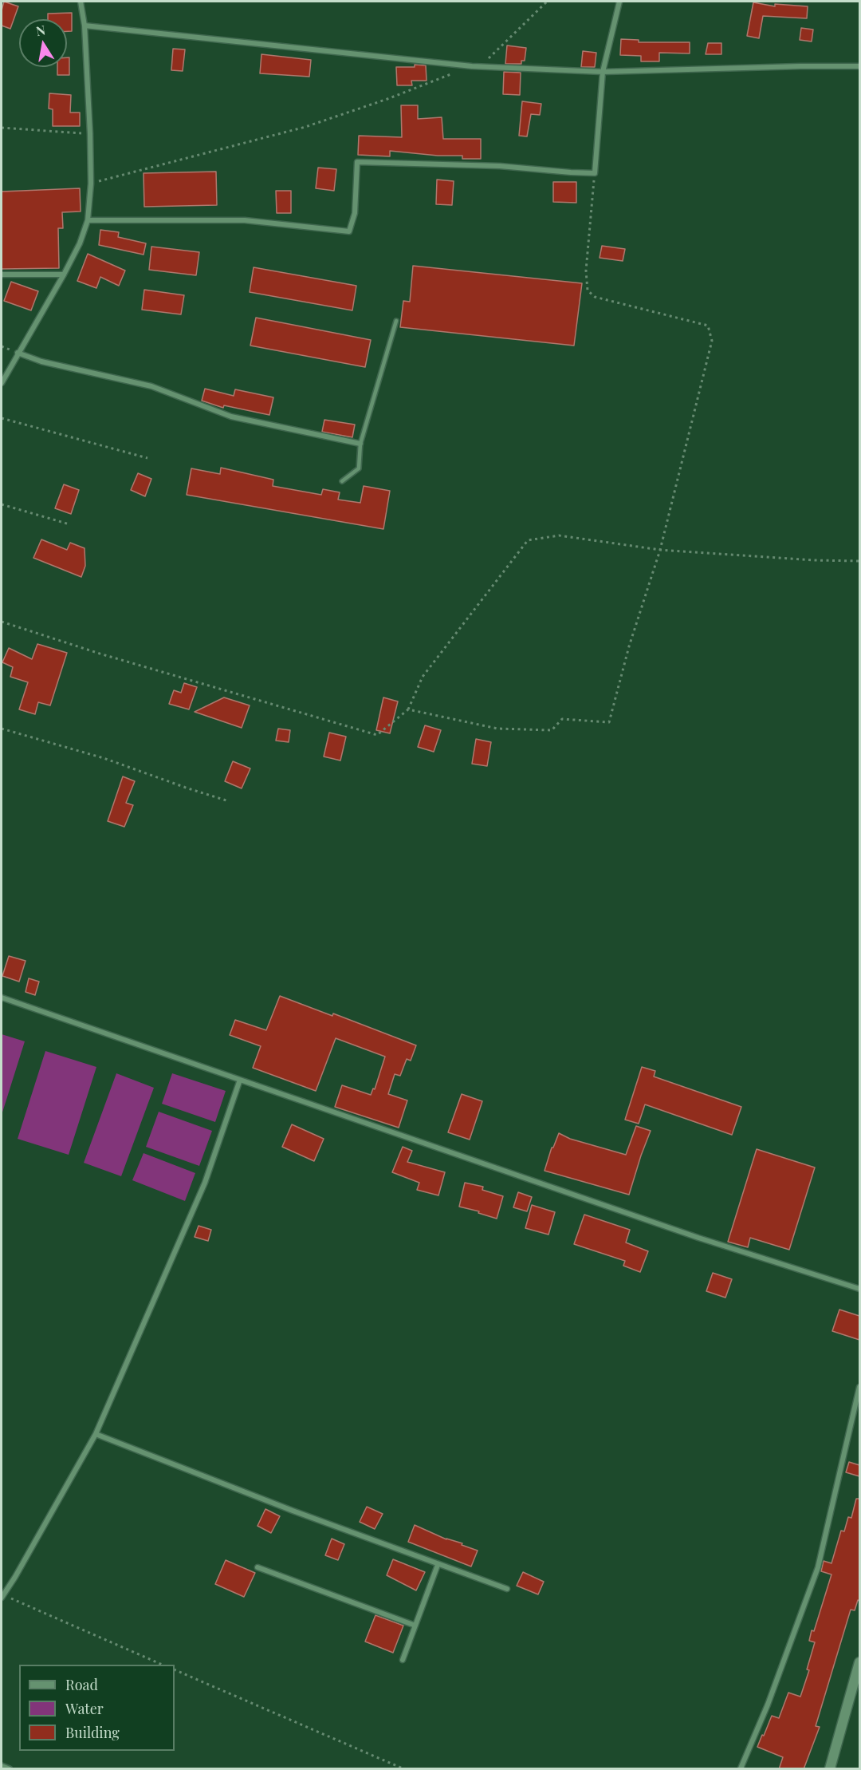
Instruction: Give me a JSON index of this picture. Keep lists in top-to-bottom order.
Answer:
{
  "legend": ["Road", "Water", "Building"],
  "north": "top"
}
